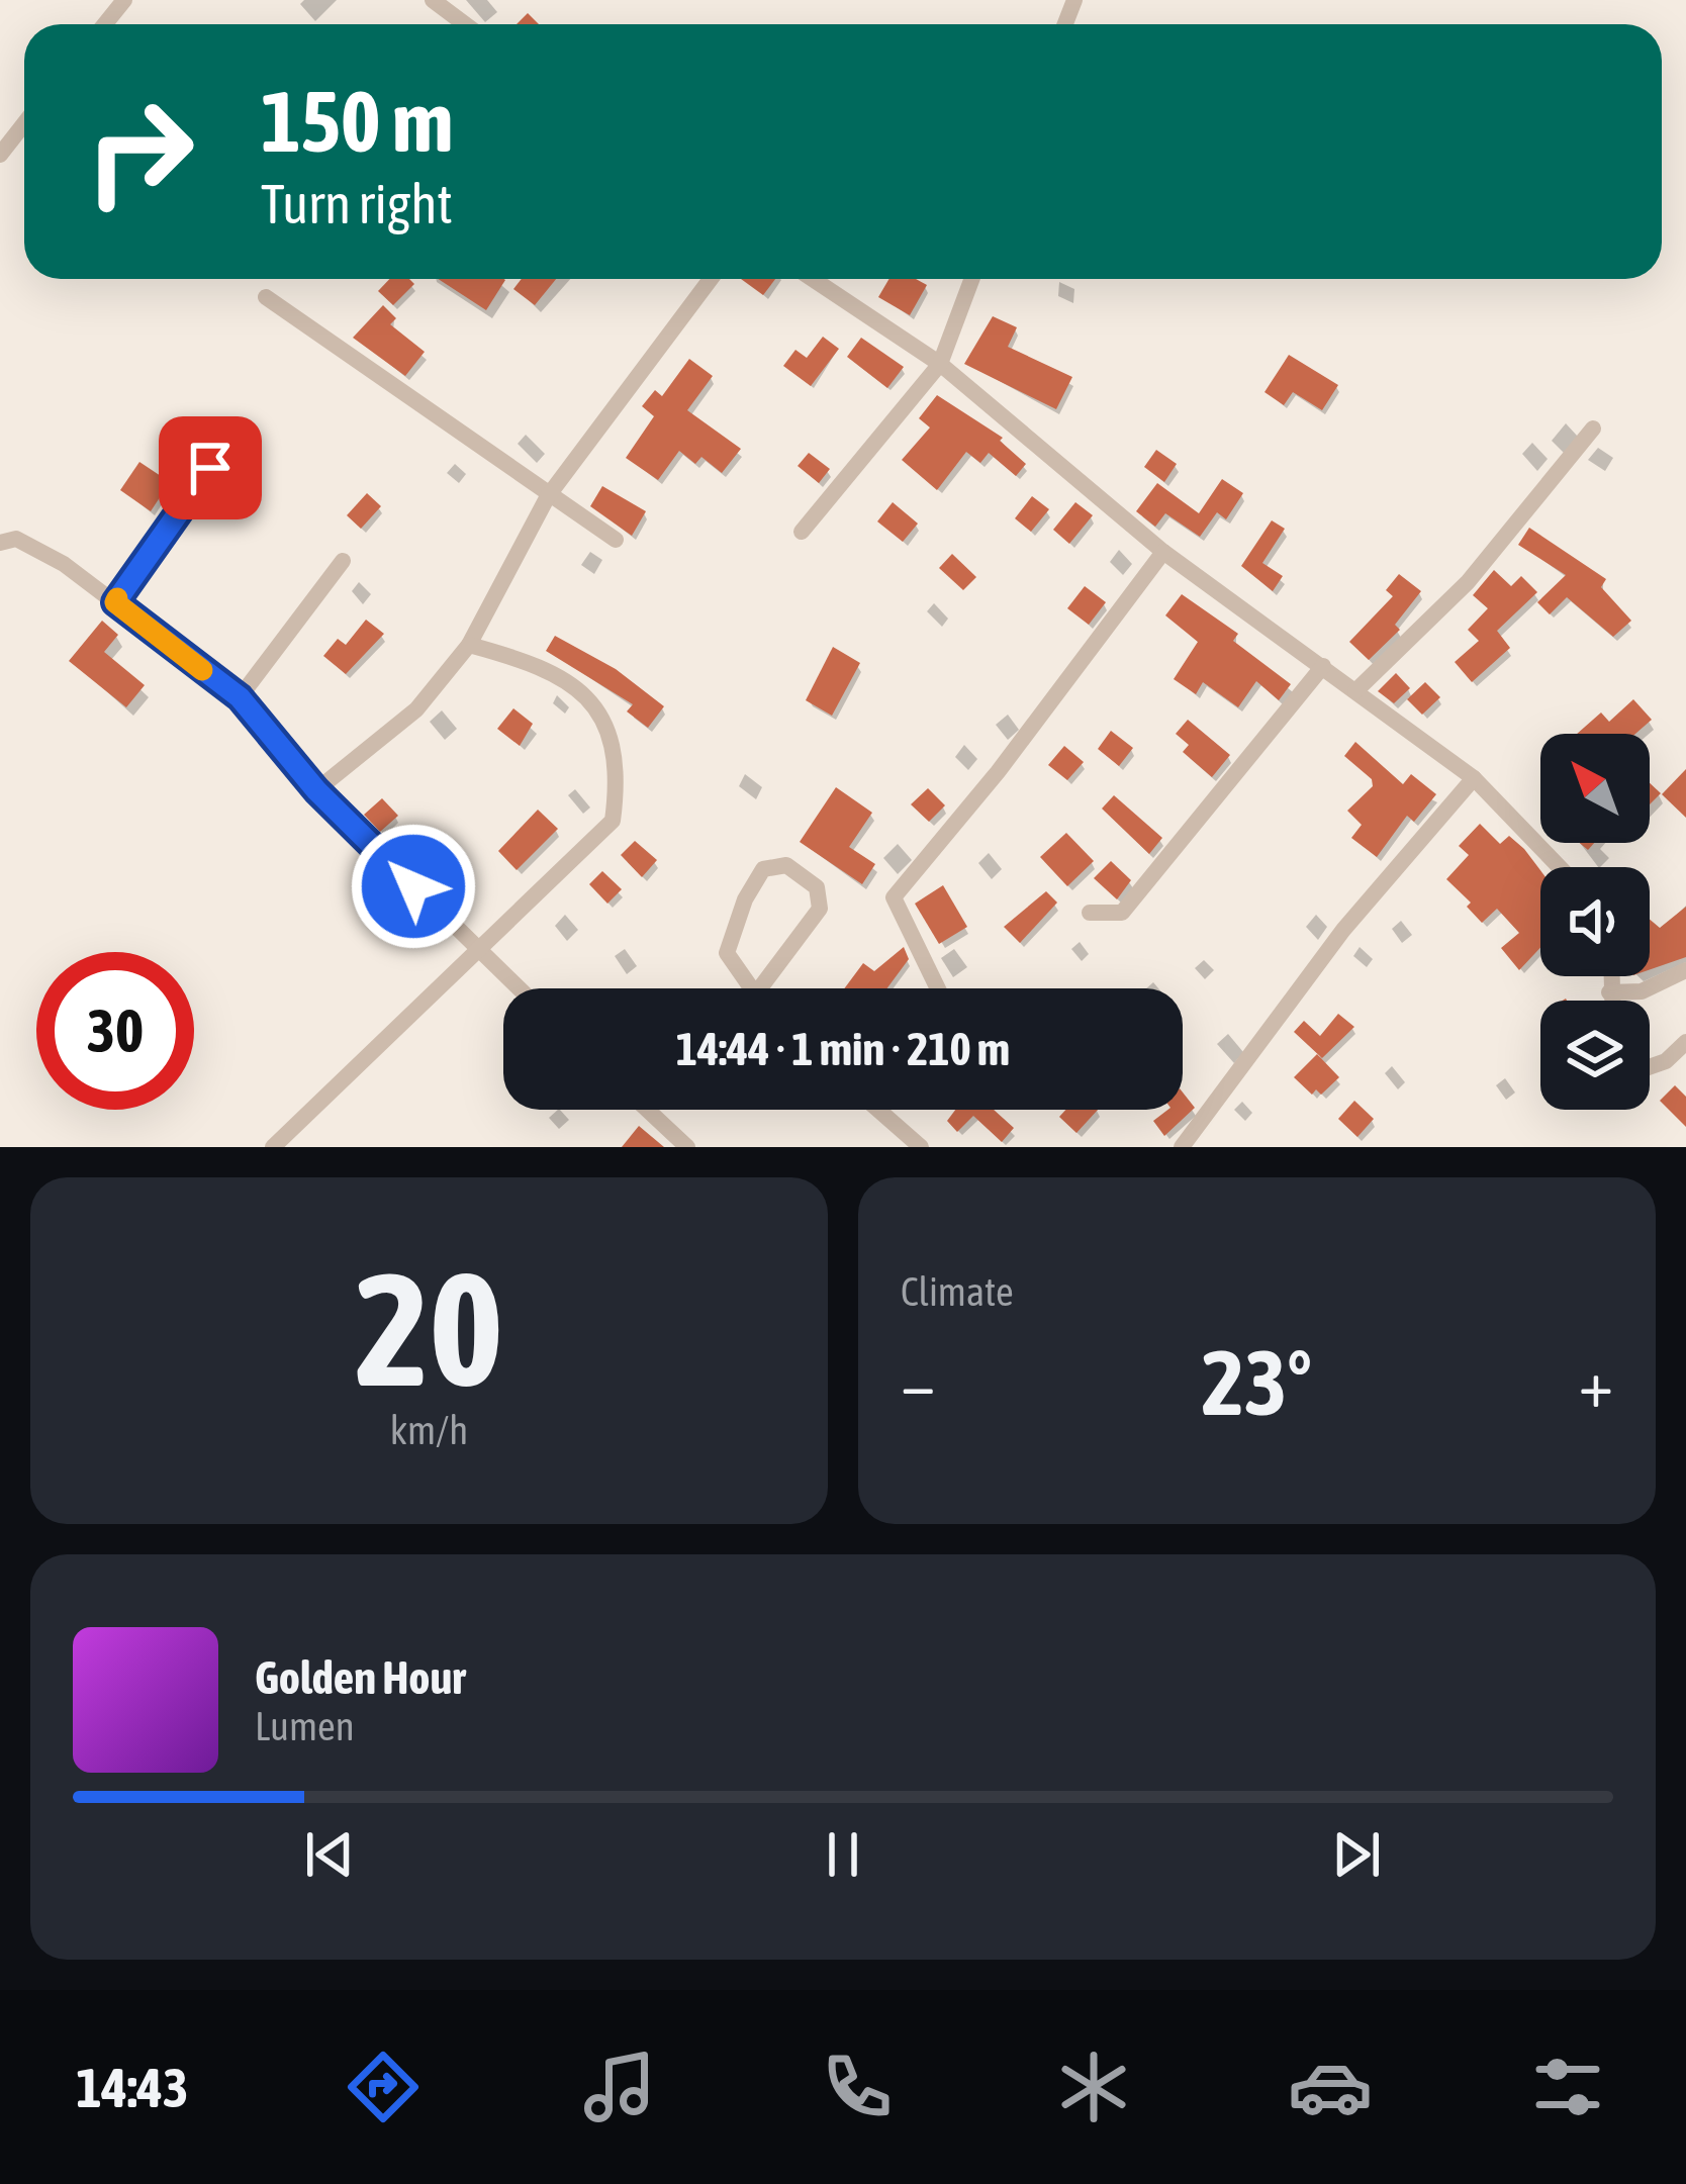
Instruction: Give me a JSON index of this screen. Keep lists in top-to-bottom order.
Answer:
{
  "north": "top left",
  "page": {
    "turn": ["150 m", "Turn right"],
    "limit": "30",
    "trip": "14:44 · 1 min · 210 m",
    "tile": [
      ["20", "km/h"],
      "Climate"
    ],
    "heat": ["−", "23°", "+"],
    "song": ["Golden Hour", "Lumen"],
    "tabs": "14:43"
  }
}
